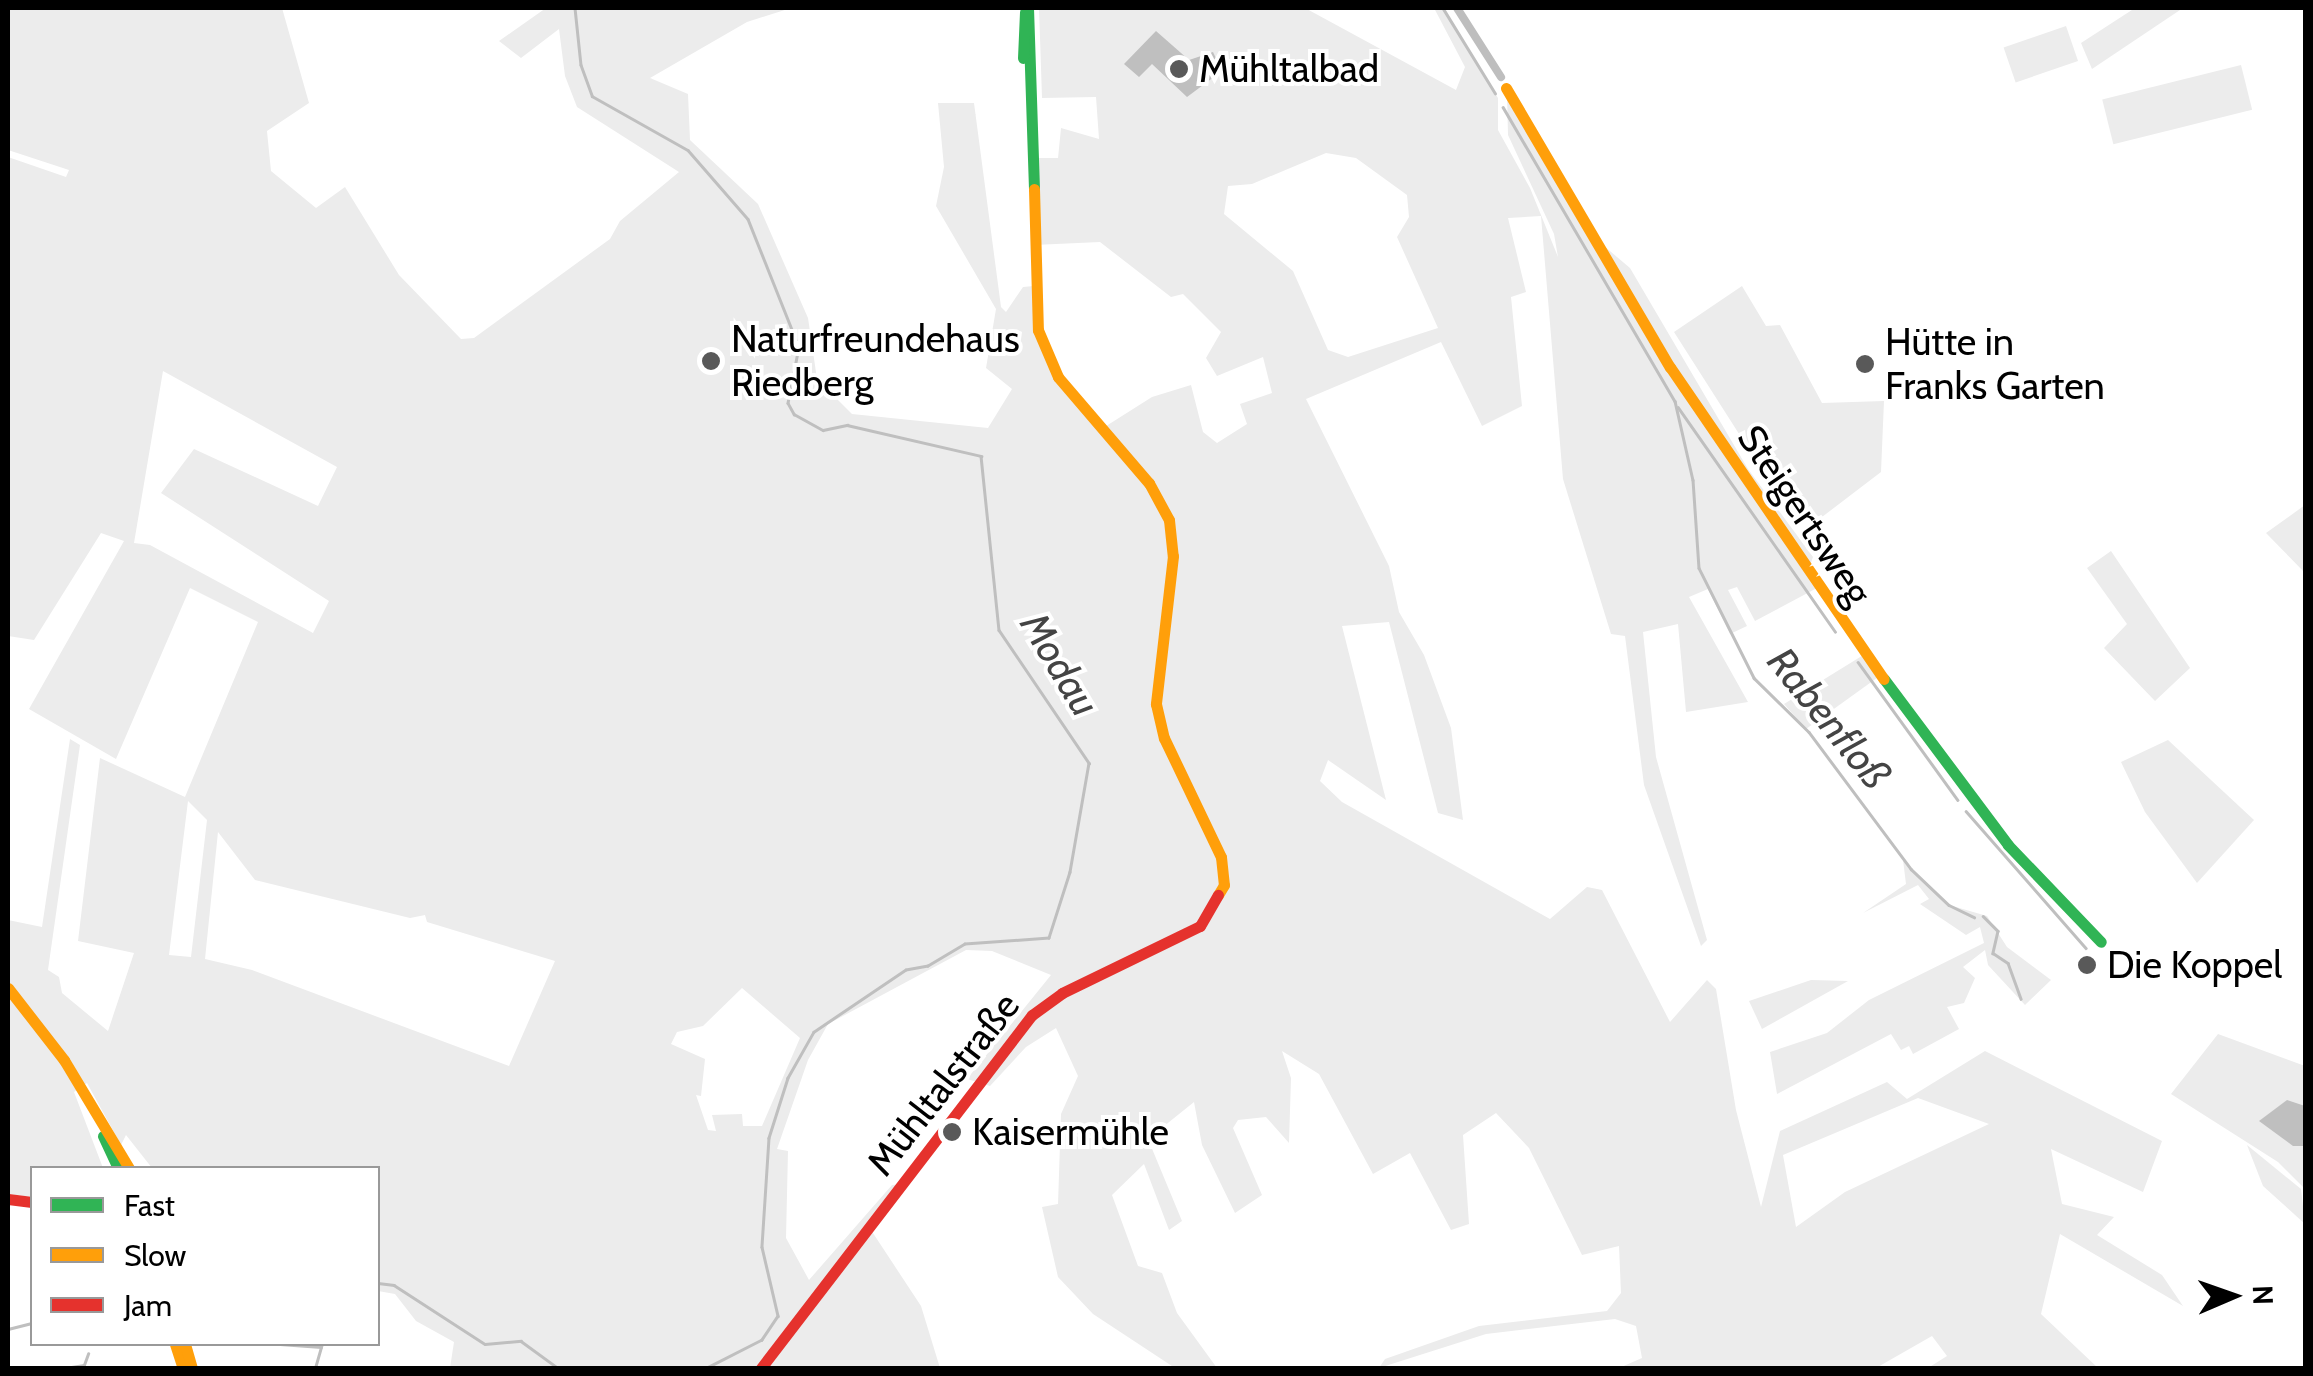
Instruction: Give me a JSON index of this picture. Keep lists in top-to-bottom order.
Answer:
{
  "streets": {
    "street": ["Steigertsweg", "Mühltalstraße"]
  },
  "water": ["Modau", "Rabenfloß"],
  "places": [
    "Mühltalbad",
    "Naturfreundehaus Riedberg",
    "Hütte in Franks Garten",
    "Die Koppel",
    "Kaisermühle"
  ],
  "legend": ["Fast", "Slow", "Jam"],
  "north": "right"
}
